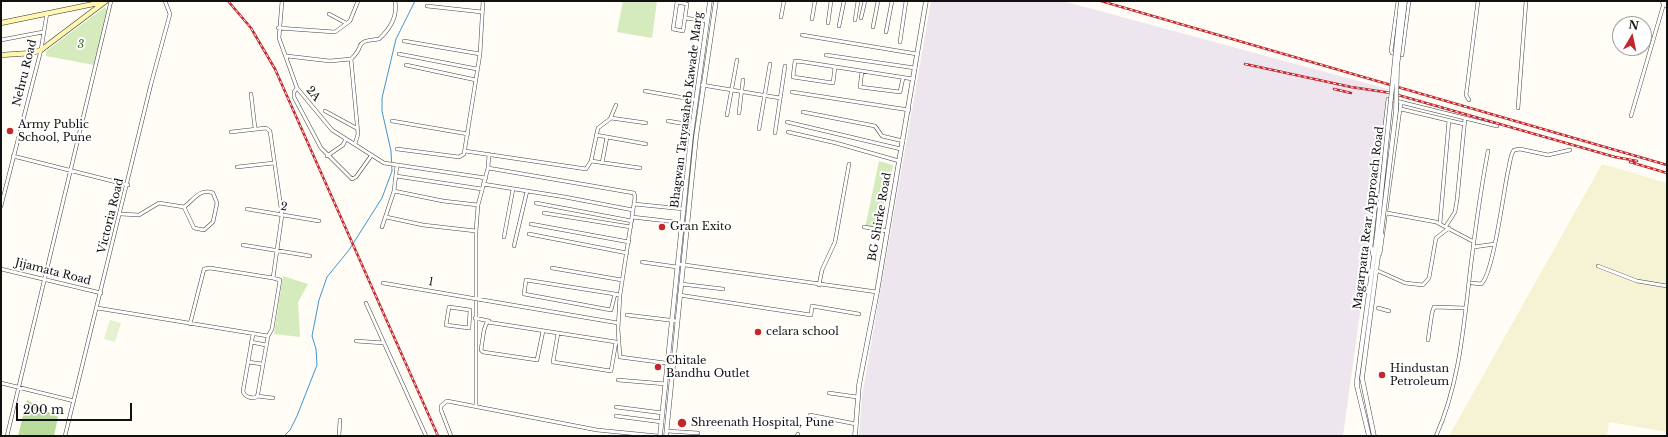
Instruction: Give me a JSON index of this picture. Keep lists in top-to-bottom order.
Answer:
{
  "streets": {
    "street": [
      "Nehru Road",
      "2A",
      "Bhagwan Tatyasaheb Kawade Marg",
      "2",
      "Victoria Road",
      "BG Shirke Road",
      "Magarpatta Rear Approach Road",
      "Jijamata Road",
      "1"
    ]
  },
  "crossings": [
    ["Victoria Road", "Jijamata Road"]
  ],
  "parks": ["3"],
  "places": [
    "Army Public School, Pune",
    "Gran Exito",
    "celara school",
    "Chitale Bandhu Outlet",
    "Hindustan Petroleum",
    "Shreenath Hospital, Pune"
  ],
  "scale_bar": "200 m",
  "north": "top"
}
